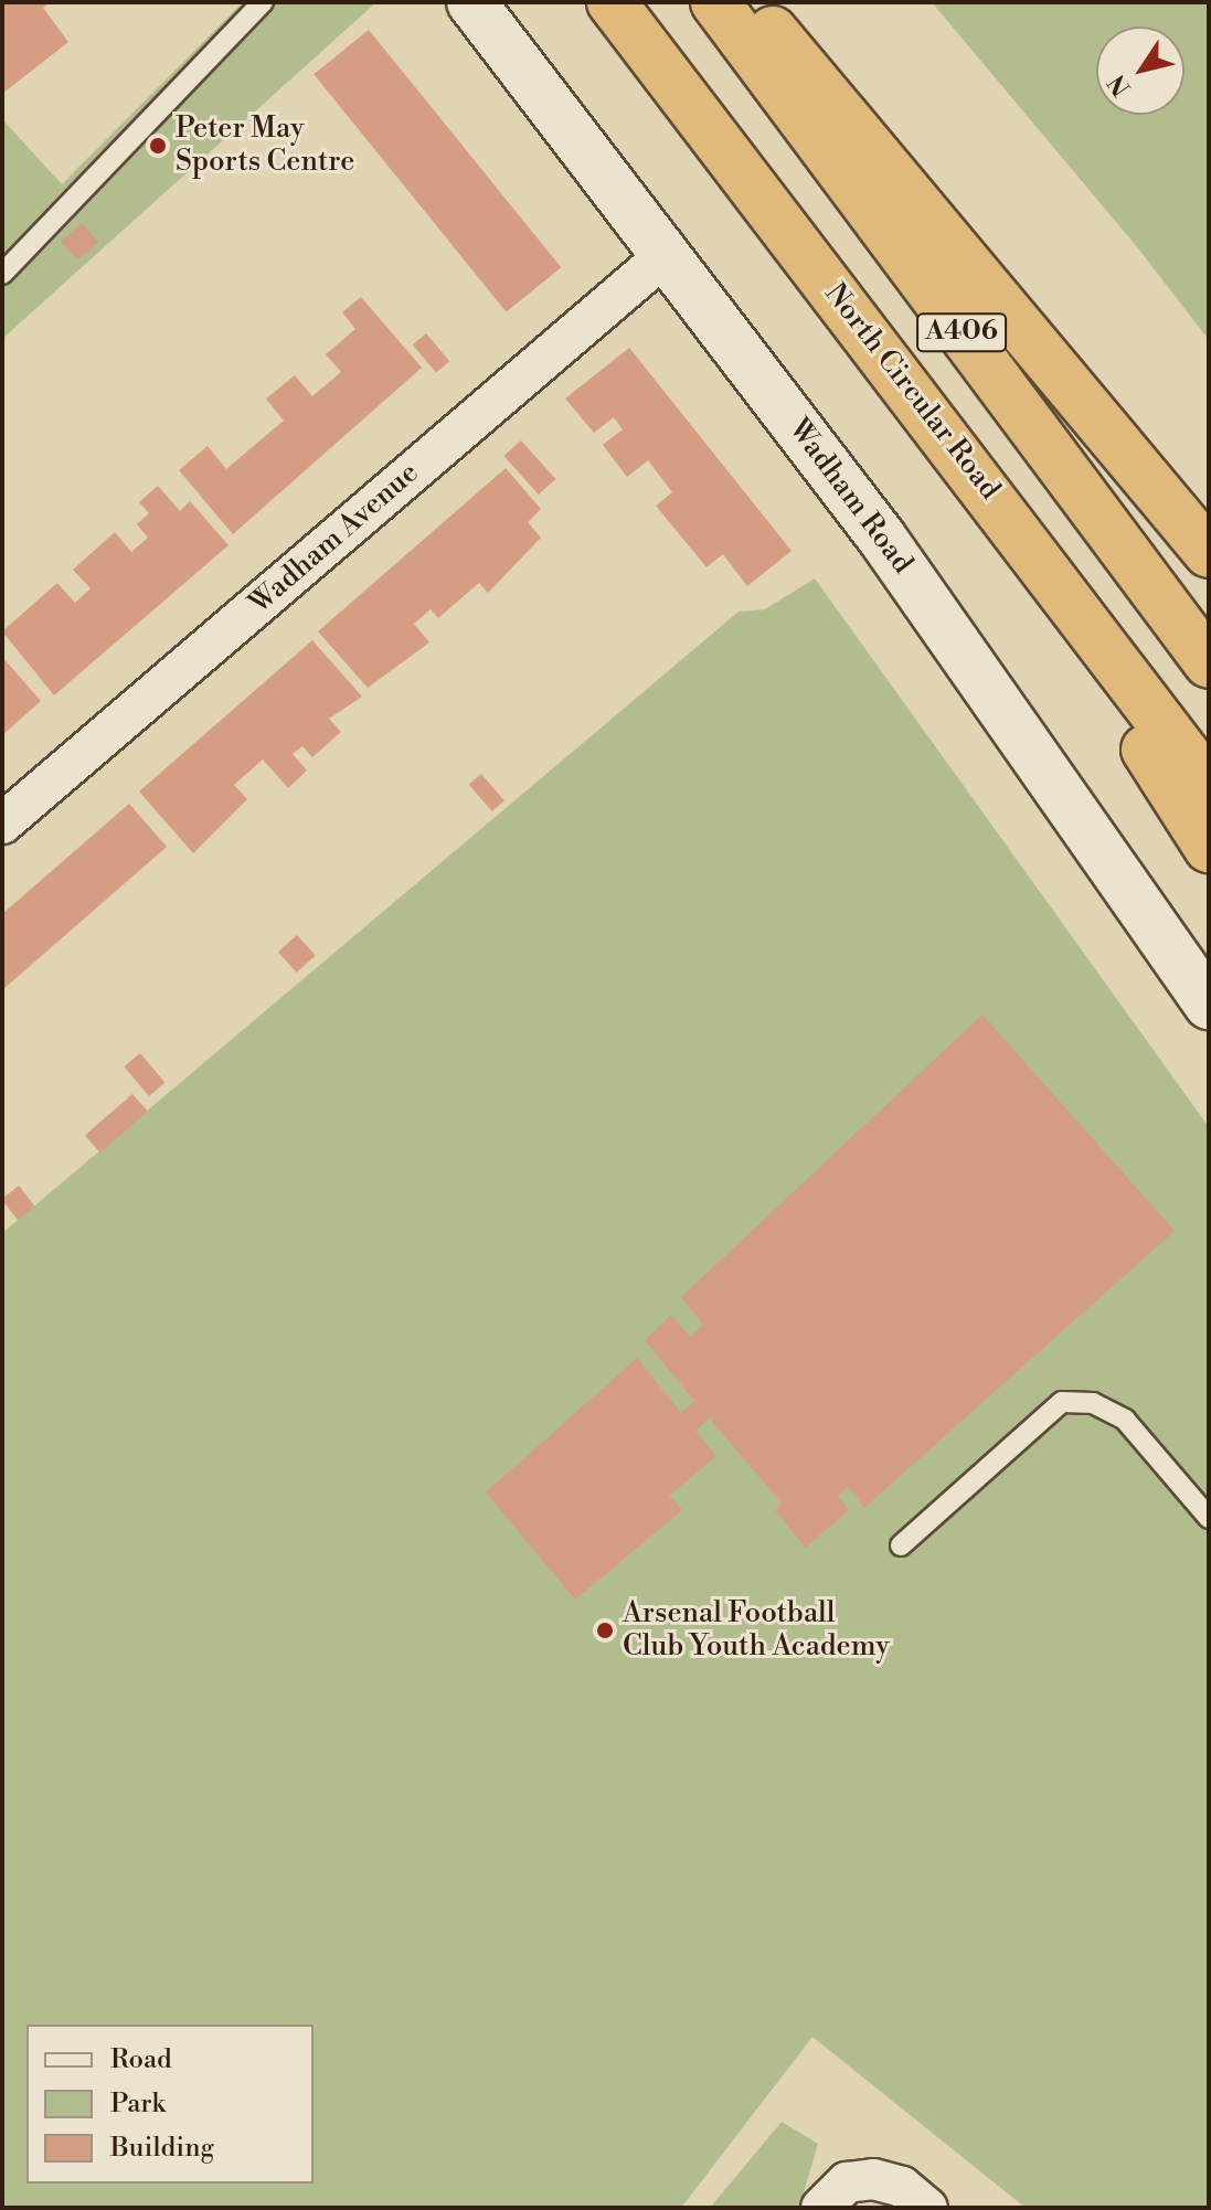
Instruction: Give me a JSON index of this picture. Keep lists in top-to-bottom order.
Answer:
{
  "streets": {
    "highway": ["A406", "North Circular Road"],
    "street": ["Wadham Road", "Wadham Avenue"]
  },
  "crossings": [
    ["A406", "North Circular Road"],
    ["Wadham Road", "Wadham Avenue"]
  ],
  "places": ["Peter May Sports Centre", "Arsenal Football Club Youth Academy"],
  "legend": ["Road", "Park", "Building"],
  "north": "bottom left"
}
